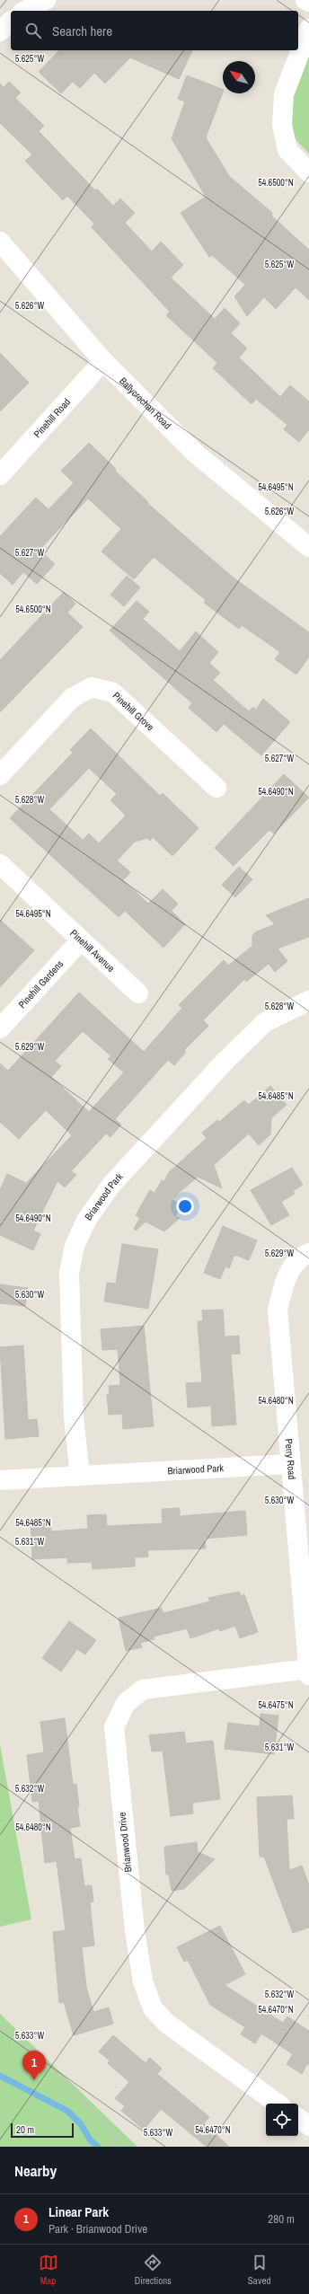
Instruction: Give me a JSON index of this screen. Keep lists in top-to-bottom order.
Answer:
{
  "streets": {
    "street": [
      "Ballycrochan Road",
      "Pinehill Road",
      "Pinehill Grove",
      "Pinehill Avenue",
      "Pinehill Gardens",
      "Briarwood Park",
      "Perry Road",
      "Brianwood Drive"
    ]
  },
  "crossings": [
    ["Ballycrochan Road", "Pinehill Road"],
    ["Pinehill Avenue", "Pinehill Gardens"],
    ["Briarwood Park", "Perry Road"],
    ["Perry Road", "Brianwood Drive"]
  ],
  "scale_bar": "20 m",
  "north": "top left",
  "page": {
    "search": "Search here",
    "pins": "1",
    "scale": "20 m",
    "heading": "Nearby",
    "list": [
      {
        "mark": "1",
        "name": "Linear Park",
        "note": "Park · Brianwood Drive",
        "value": "280 m"
      }
    ],
    "nav": ["Map", "Directions", "Saved"]
  },
  "coordinates": [
    "5.625°W",
    "54.6500°N",
    "5.626°W",
    "54.6495°N",
    "5.627°W",
    "54.6490°N",
    "5.628°W",
    "5.629°W",
    "54.6485°N",
    "5.630°W",
    "54.6480°N",
    "5.631°W",
    "54.6475°N",
    "5.632°W",
    "54.6470°N",
    "5.633°W"
  ]
}
